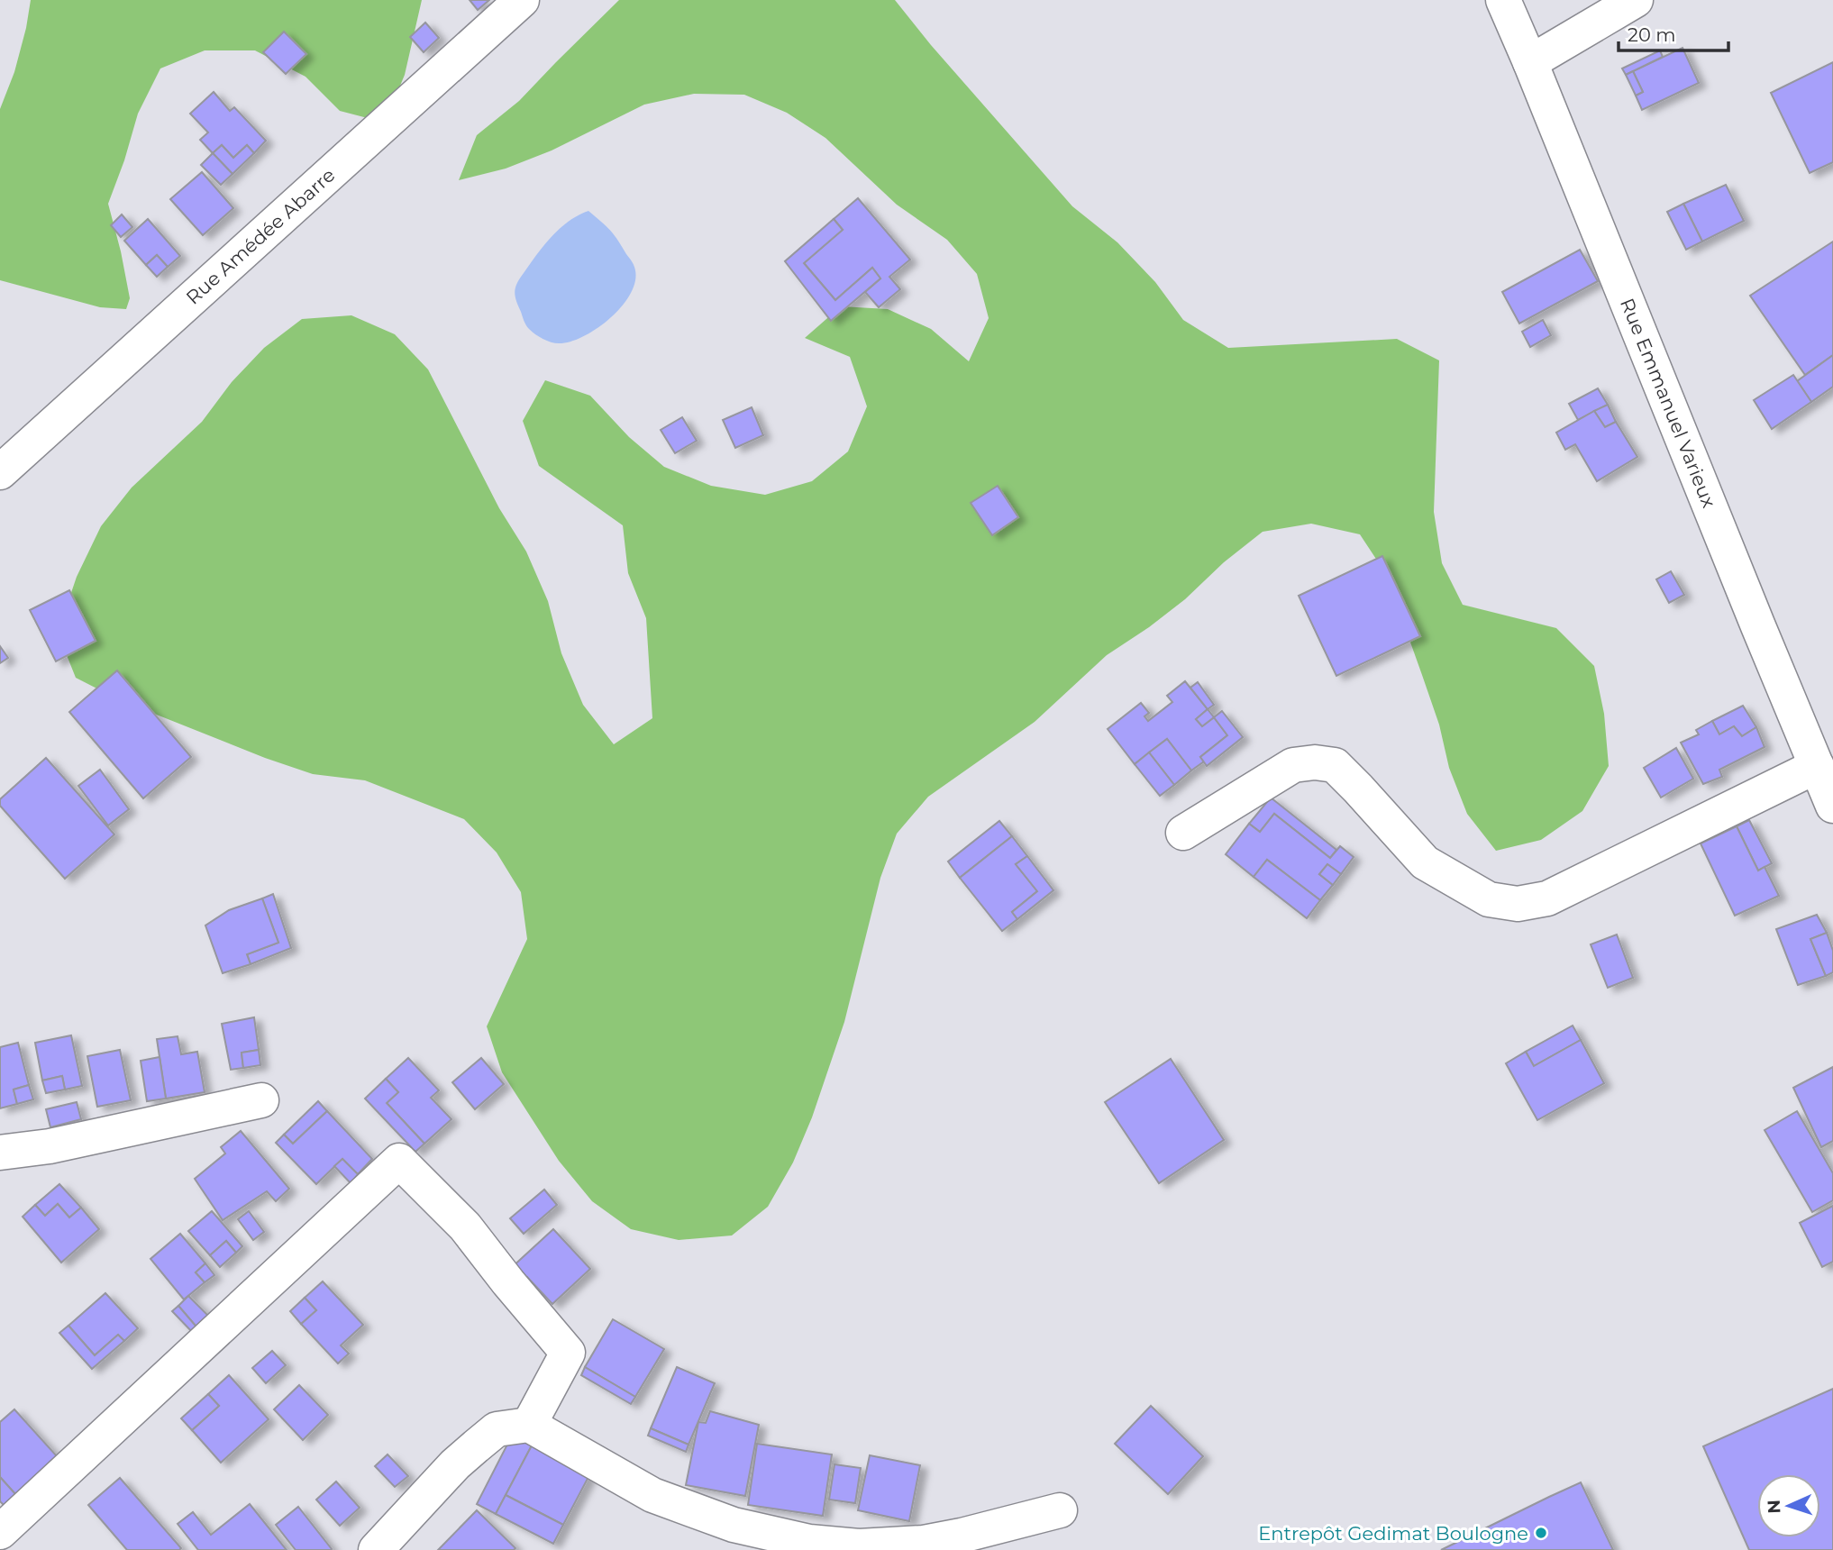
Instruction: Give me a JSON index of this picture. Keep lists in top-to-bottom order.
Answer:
{
  "streets": {
    "street": ["Rue Amédée Abarre", "Rue Emmanuel Varieux"]
  },
  "places": ["Entrepôt Gedimat Boulogne"],
  "scale_bar": "20 m",
  "north": "left"
}
